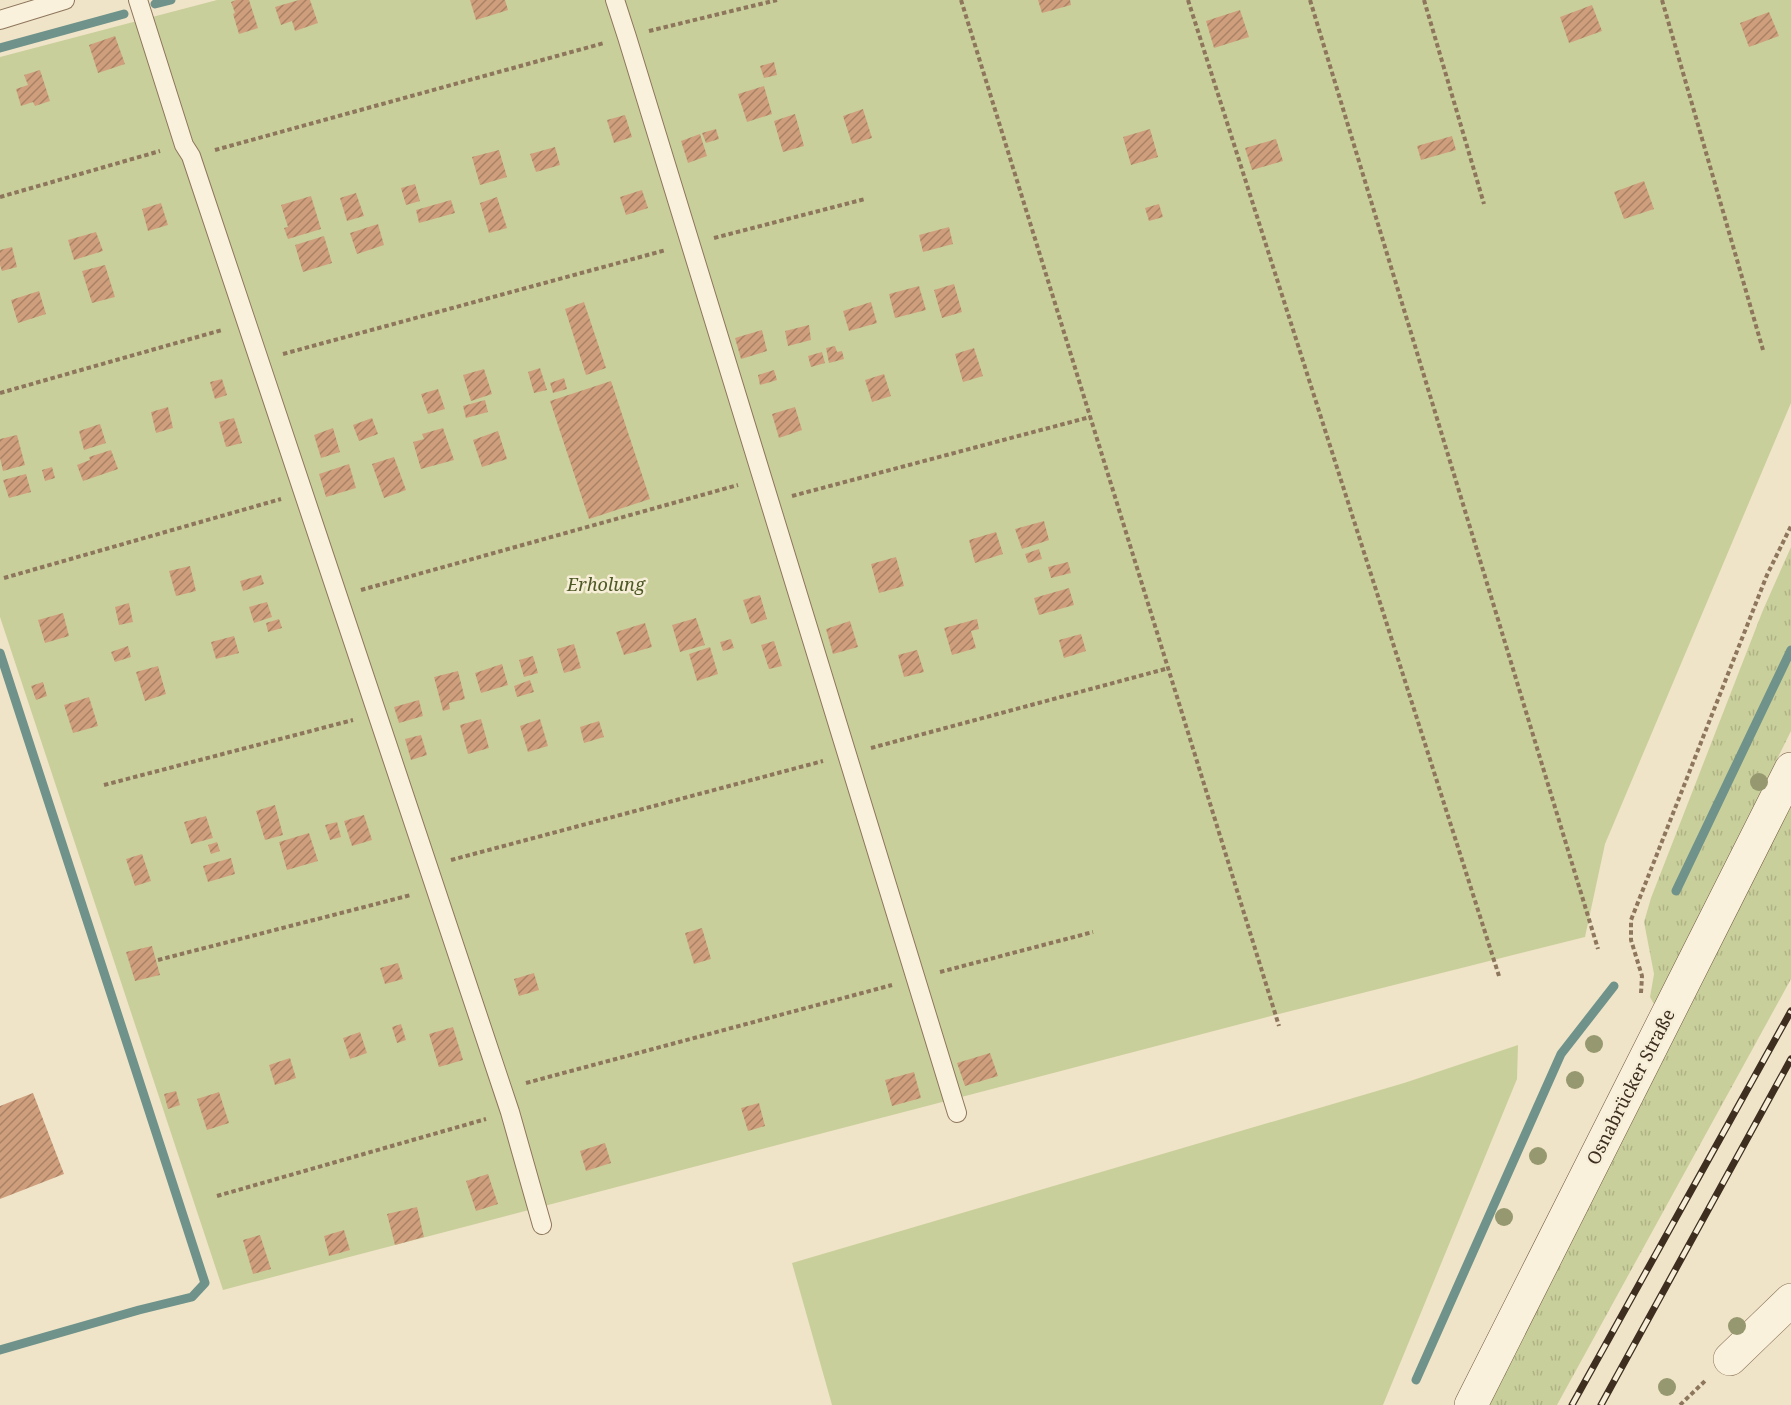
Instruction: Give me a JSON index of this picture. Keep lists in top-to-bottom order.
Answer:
{
  "streets": {
    "main road": ["Osnabrücker Straße"]
  },
  "parks": ["Erholung"]
}
